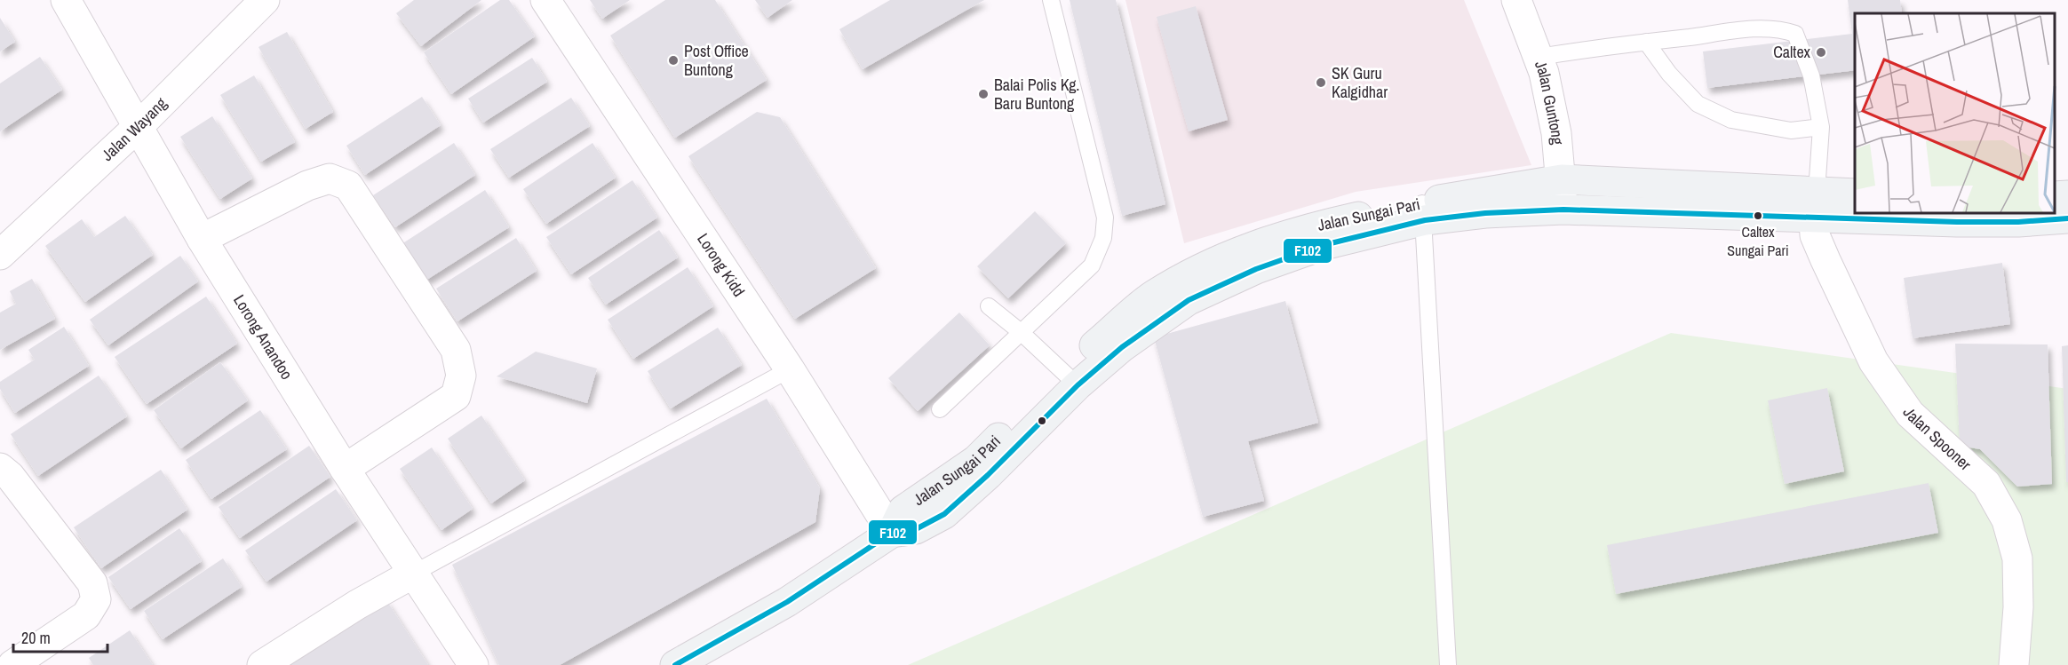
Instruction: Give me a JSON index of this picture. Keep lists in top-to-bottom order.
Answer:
{
  "streets": {
    "main road": ["Jalan Sungai Pari"],
    "street": [
      "Jalan Guntong",
      "Jalan Wayang",
      "Lorong Kidd",
      "Lorong Anandoo",
      "Jalan Spooner"
    ]
  },
  "crossings": [
    ["Jalan Guntong", "Jalan Sungai Pari"],
    ["Jalan Wayang", "Lorong Anandoo"],
    ["Jalan Sungai Pari", "Lorong Kidd"],
    ["Jalan Sungai Pari", "Jalan Spooner"]
  ],
  "places": [
    "Caltex",
    "Post Office Buntong",
    "SK Guru Kalgidhar",
    "Balai Polis Kg. Baru Buntong",
    "Caltex Sungai Pari"
  ],
  "lines": ["transit line F102"],
  "scale_bar": "20 m"
}
